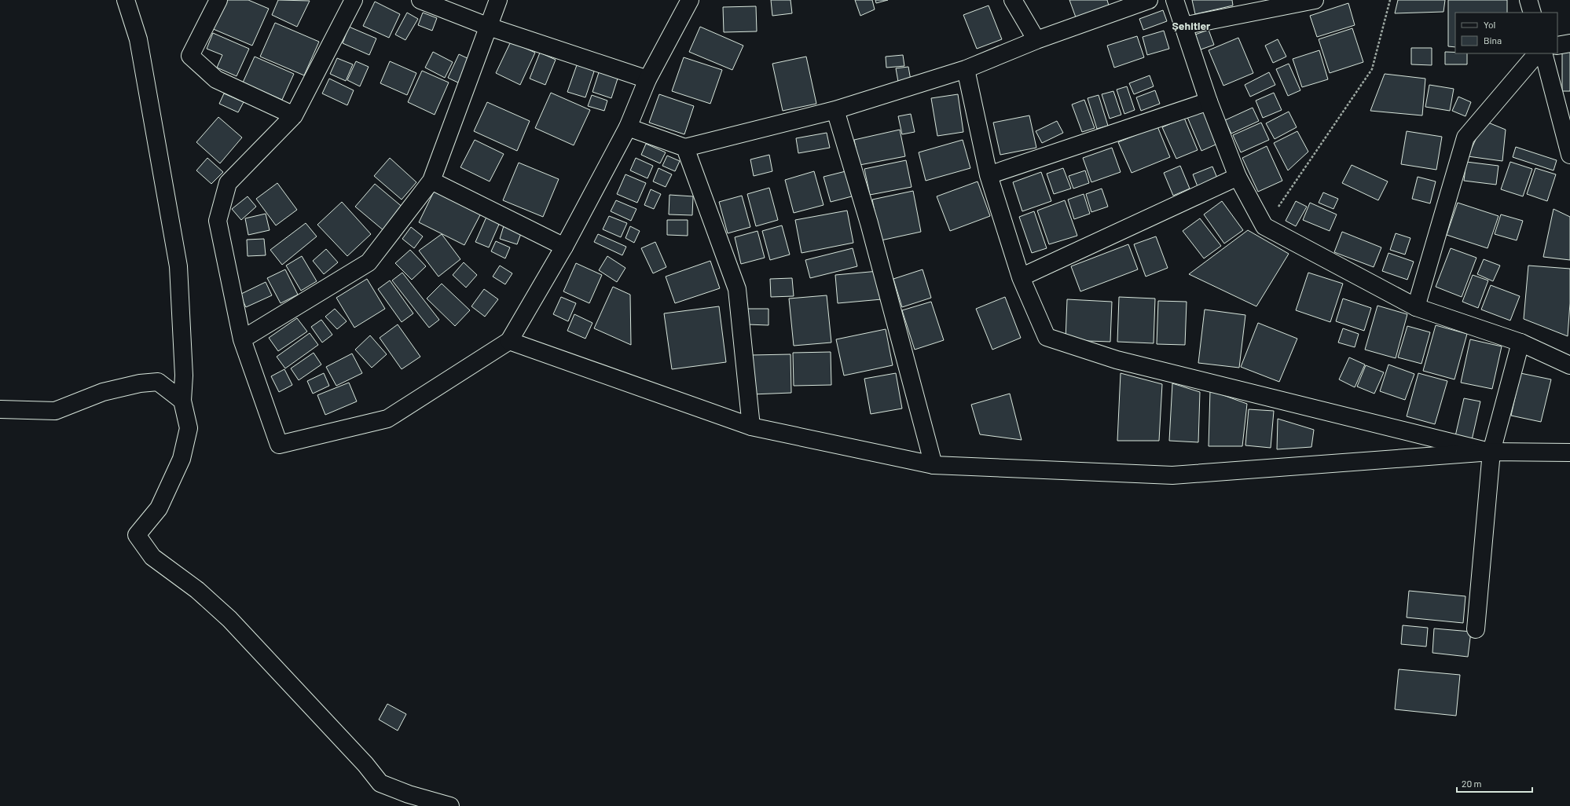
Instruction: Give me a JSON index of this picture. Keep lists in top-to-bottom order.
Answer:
{
  "districts": ["Şehitler"],
  "legend": ["Yol", "Bina"],
  "scale_bar": "20 m"
}
